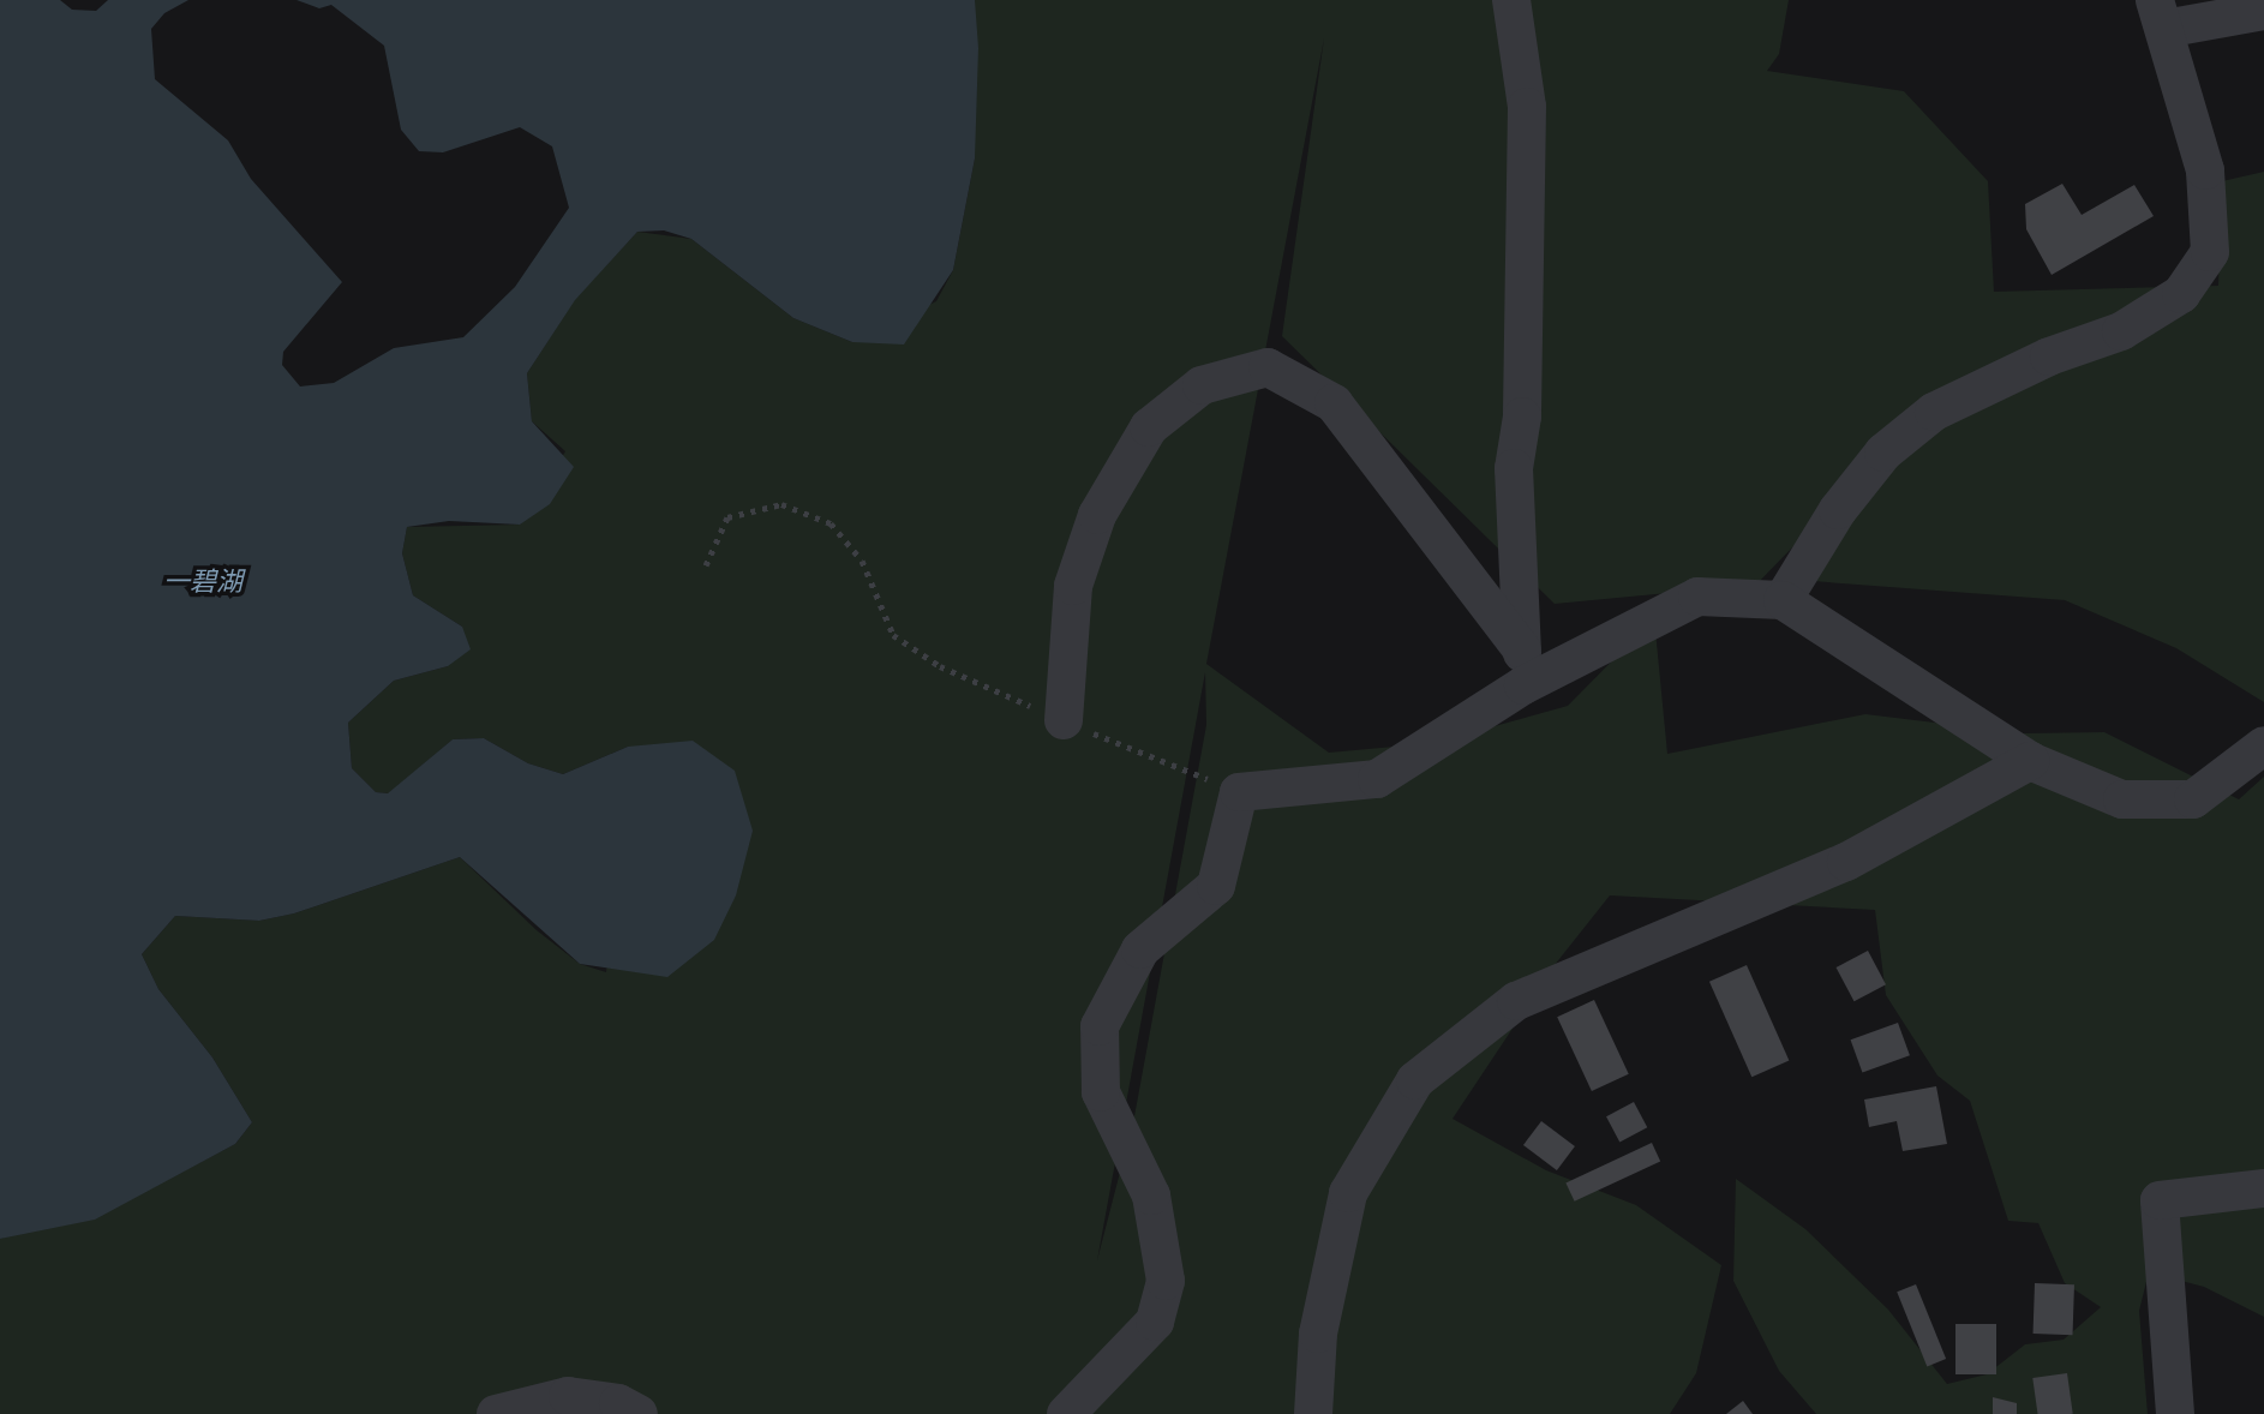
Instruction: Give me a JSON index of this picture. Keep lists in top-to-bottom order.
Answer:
{
  "water": ["一碧湖"]
}
